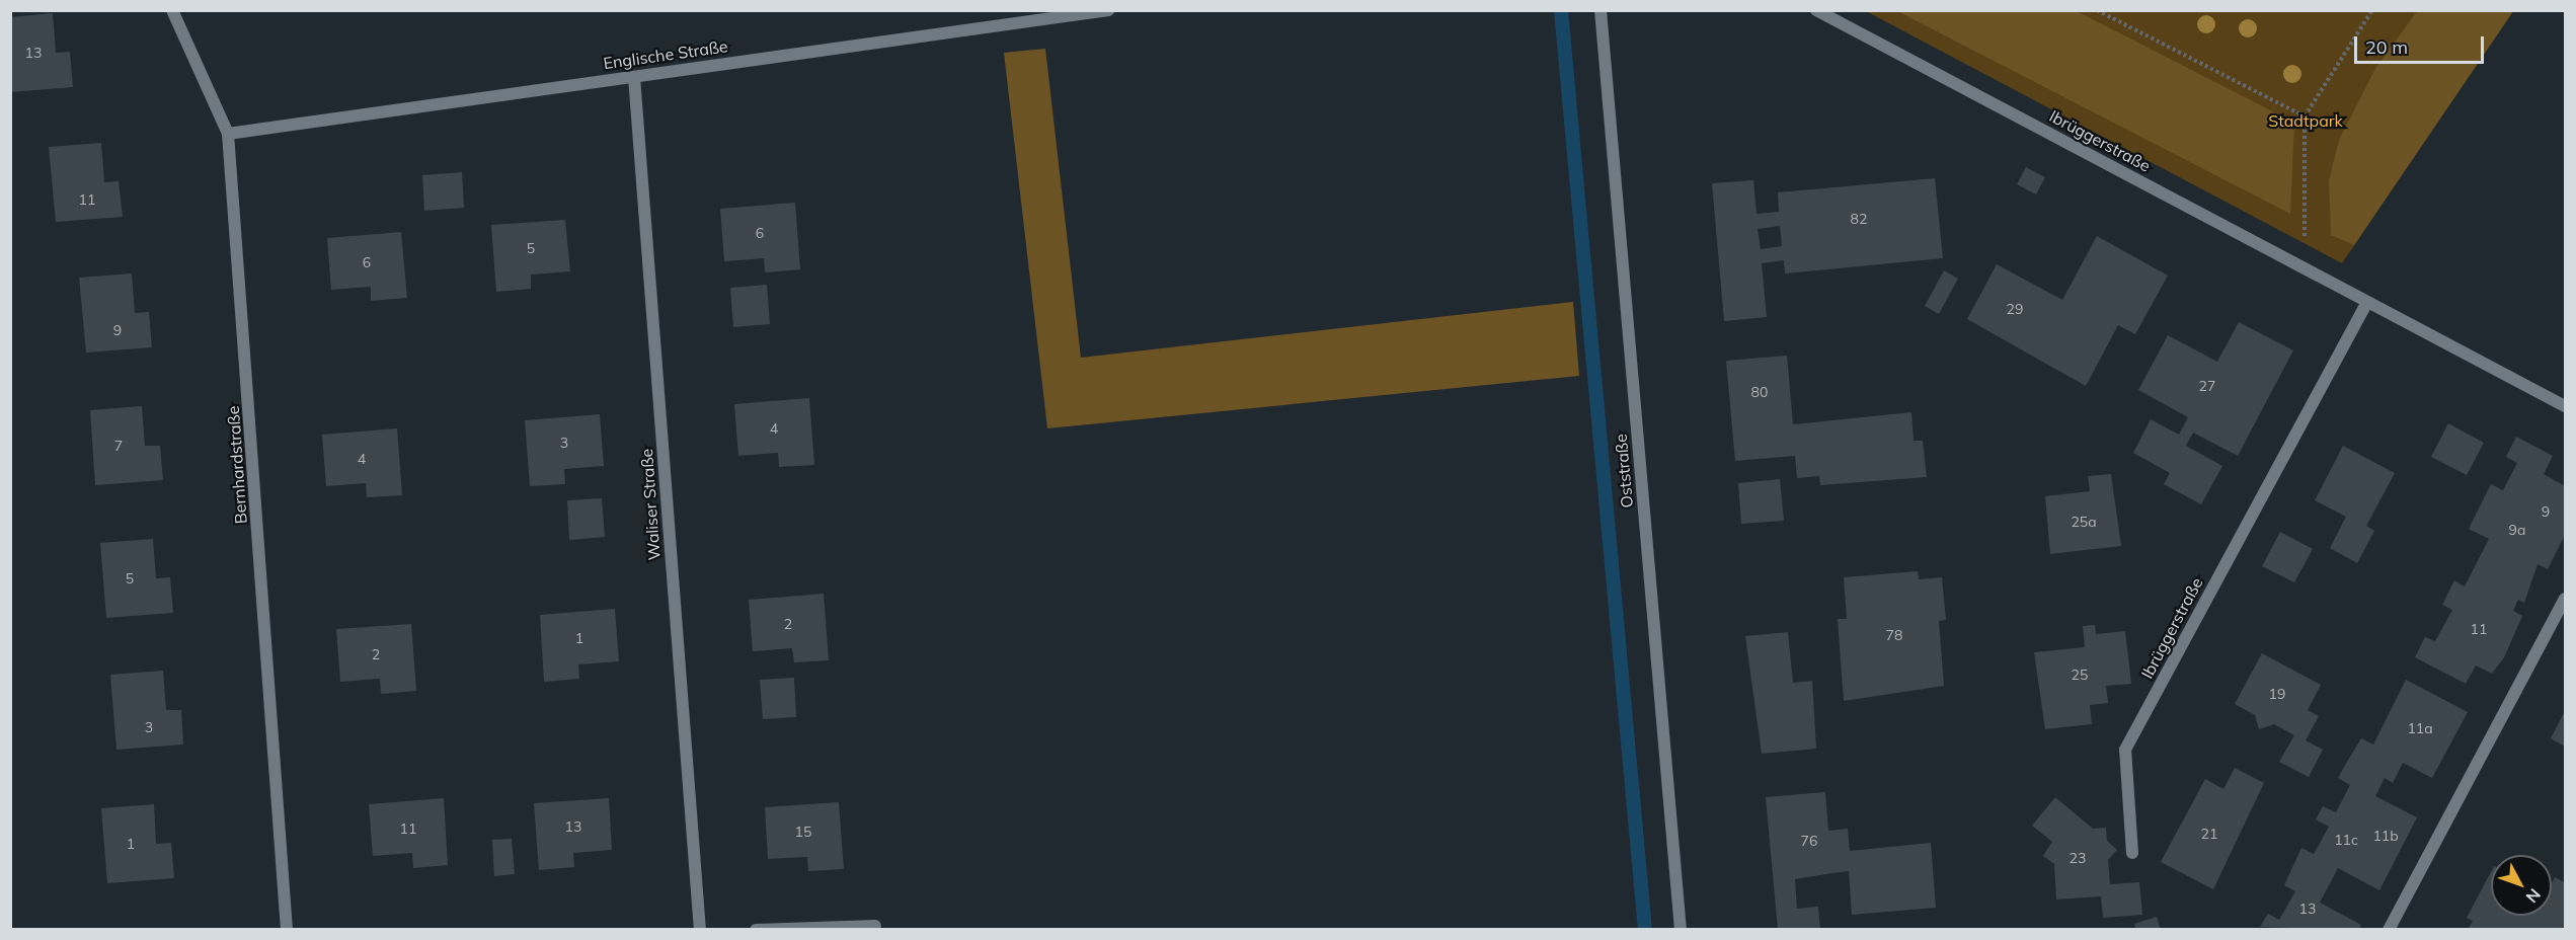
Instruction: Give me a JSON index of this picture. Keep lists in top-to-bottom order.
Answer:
{
  "streets": {
    "street": [
      "Englische Straße",
      "Ibrüggerstraße",
      "Bernhardstraße",
      "Oststraße",
      "Waliser Straße"
    ]
  },
  "crossings": [
    ["Englische Straße", "Bernhardstraße"],
    ["Englische Straße", "Waliser Straße"]
  ],
  "parks": ["Stadtpark"],
  "house_numbers": [
    "13",
    "11",
    "82",
    "6",
    "5",
    "6",
    "29",
    "9",
    "27",
    "80",
    "4",
    "3",
    "7",
    "4",
    "9",
    "25a",
    "9a",
    "5",
    "2",
    "11",
    "78",
    "1",
    "2",
    "25",
    "19",
    "3",
    "11a",
    "13",
    "11",
    "15",
    "21",
    "11b",
    "11c",
    "76",
    "1",
    "23",
    "13"
  ],
  "scale_bar": "20 m",
  "north": "bottom right"
}
